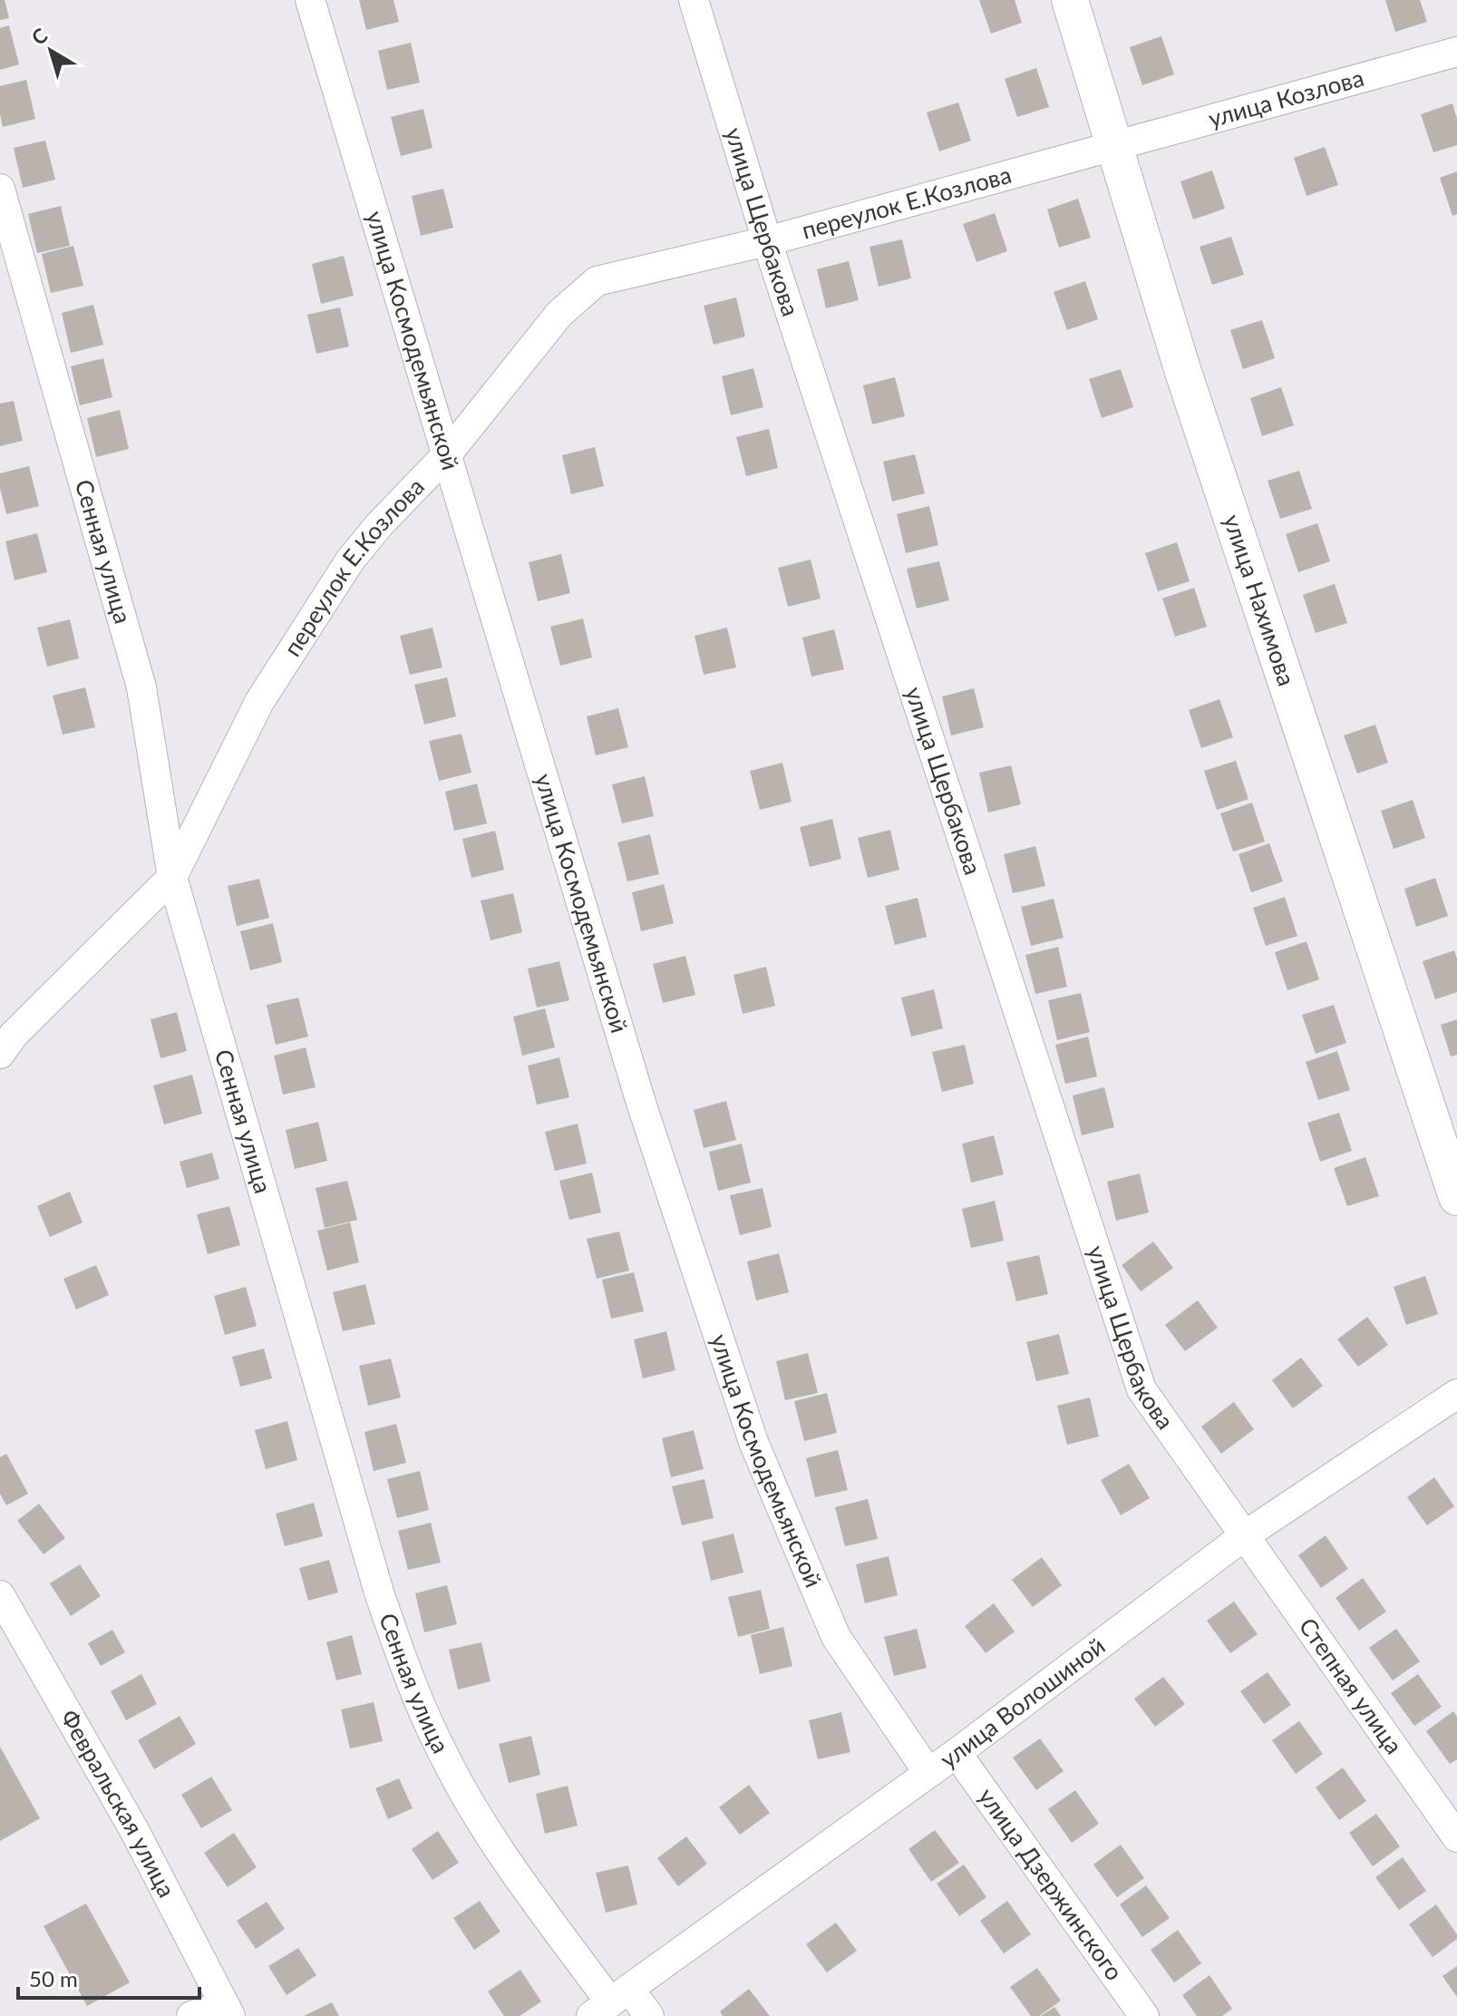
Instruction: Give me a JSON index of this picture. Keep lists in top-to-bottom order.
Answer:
{
  "streets": {
    "main road": ["улица Нахимова"],
    "street": [
      "улица Козлова",
      "переулок Е.Козлова",
      "улица Щербакова",
      "улица Космодемьянской",
      "Сенная улица",
      "Степная улица",
      "улица Волошиной",
      "Февральская улица",
      "улица Дзержинского"
    ]
  },
  "crossings": [
    ["улица Козлова", "переулок Е.Козлова"],
    ["улица Козлова", "улица Нахимова"],
    ["переулок Е.Козлова", "улица Щербакова"],
    ["переулок Е.Козлова", "улица Космодемьянской"],
    ["переулок Е.Козлова", "Сенная улица"],
    ["переулок Е.Козлова", "улица Нахимова"],
    ["улица Щербакова", "Степная улица"],
    ["улица Щербакова", "улица Волошиной"],
    ["улица Космодемьянской", "улица Волошиной"],
    ["Сенная улица", "улица Волошиной"],
    ["Степная улица", "улица Волошиной"],
    ["улица Волошиной", "улица Дзержинского"]
  ],
  "scale_bar": "50 m",
  "north": "top left"
}
